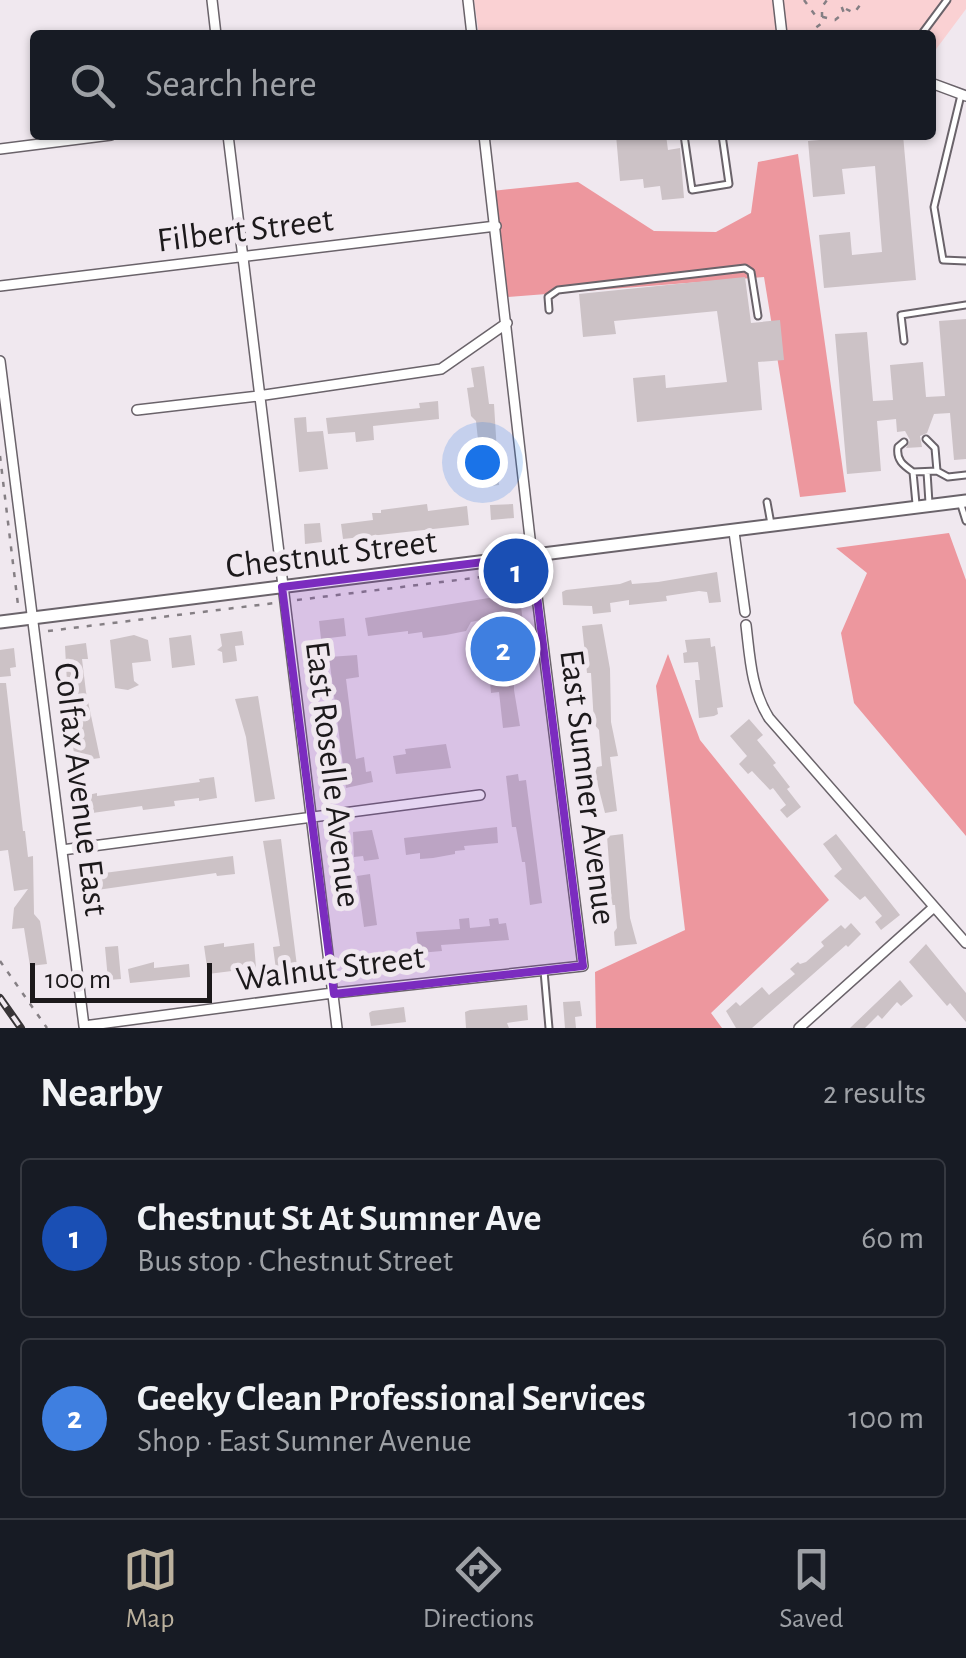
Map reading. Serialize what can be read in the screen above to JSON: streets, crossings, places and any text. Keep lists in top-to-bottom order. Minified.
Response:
{"streets":{"street":["Filbert Street","Chestnut Street","East Roselle Avenue","East Sumner Avenue","Colfax Avenue East","Walnut Street"]},"crossings":[["Filbert Street","East Roselle Avenue"],["Filbert Street","East Sumner Avenue"],["Chestnut Street","East Roselle Avenue"],["Chestnut Street","East Sumner Avenue"],["Chestnut Street","Colfax Avenue East"],["East Roselle Avenue","Walnut Street"],["East Sumner Avenue","Walnut Street"],["Colfax Avenue East","Walnut Street"]],"scale_bar":"100 m","page":{"search":"Search here","pins":["1","2"],"scale":"100 m","heading":["Nearby","2 results"],"list":[{"mark":"1","name":"Chestnut St At Sumner Ave","note":"Bus stop · Chestnut Street","value":"60 m"},{"mark":"2","name":"Geeky Clean Professional Services","note":"Shop · East Sumner Avenue","value":"100 m"}],"nav":["Map","Directions","Saved"]}}
